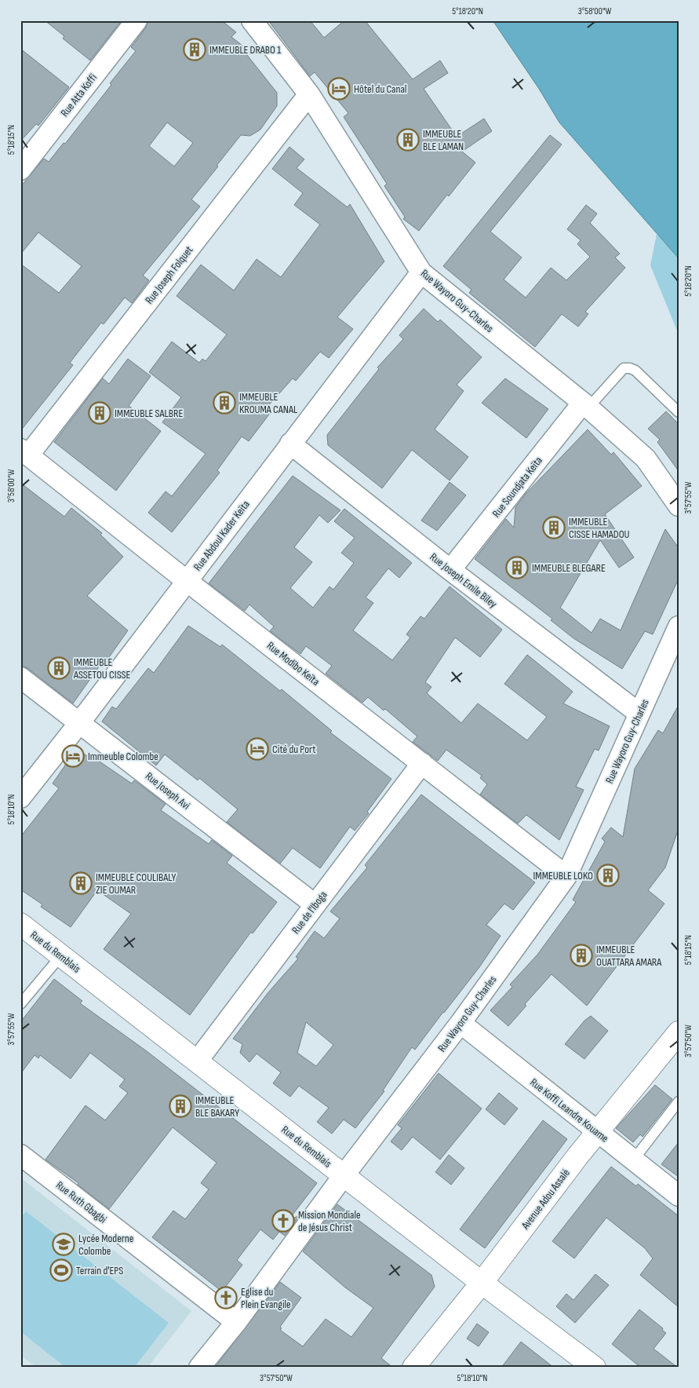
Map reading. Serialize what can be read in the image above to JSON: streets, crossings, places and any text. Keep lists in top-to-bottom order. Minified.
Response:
{"streets":{"street":["Rue Atta Koffi","Rue Joseph Folquet","Rue Wayoro Guy-Charles","Rue Soundjata Keïta","Rue Abdoul Kader Keïta","Rue Joseph Emile Biley","Rue Modibo Keïta","Rue Joseph Avi","Rue de l'Iboga","Rue du Remblais","Rue Koffi Leandre Kouame","Avenue Adou Assalé","Rue Ruth Gbagbi"]},"crossings":[["Rue Joseph Folquet","Rue Wayoro Guy-Charles"],["Rue Joseph Folquet","Rue Modibo Keïta"],["Rue Wayoro Guy-Charles","Rue Soundjata Keïta"],["Rue Wayoro Guy-Charles","Rue Abdoul Kader Keïta"],["Rue Wayoro Guy-Charles","Rue Joseph Emile Biley"],["Rue Wayoro Guy-Charles","Rue Modibo Keïta"],["Rue Wayoro Guy-Charles","Rue du Remblais"],["Rue Wayoro Guy-Charles","Rue Koffi Leandre Kouame"],["Rue Wayoro Guy-Charles","Rue Ruth Gbagbi"],["Rue Soundjata Keïta","Rue Joseph Emile Biley"],["Rue Abdoul Kader Keïta","Rue Joseph Emile Biley"],["Rue Abdoul Kader Keïta","Rue Modibo Keïta"],["Rue Abdoul Kader Keïta","Rue Joseph Avi"],["Rue Modibo Keïta","Rue de l'Iboga"],["Rue Joseph Avi","Rue de l'Iboga"],["Rue de l'Iboga","Rue du Remblais"],["Rue du Remblais","Avenue Adou Assalé"],["Rue Koffi Leandre Kouame","Avenue Adou Assalé"]],"places":{"building":["IMMEUBLE DRABO 1","IMMEUBLE BLE LAMAN","IMMEUBLE KROUMA CANAL","IMMEUBLE SALBRE","IMMEUBLE CISSE HAMADOU","IMMEUBLE BLEGARE","IMMEUBLE ASSETOU CISSE","IMMEUBLE LOKO","IMMEUBLE COULIBALY ZIE OUMAR","IMMEUBLE OUATTARA AMARA","IMMEUBLE BLE BAKARY"],"hotel":["Hôtel du Canal","Cité du Port","Immeuble Colombe"],"church":["Mission Mondiale de Jésus Christ","Eglise du Plein Evangile"],"school or university":["Lycée Moderne Colombe"],"sports":["Terrain d'EPS"]},"coordinates":["5°18'20\"N","3°58'00\"W","5°18'15\"N","3°57'55\"W","5°18'10\"N","3°57'50\"W"]}
